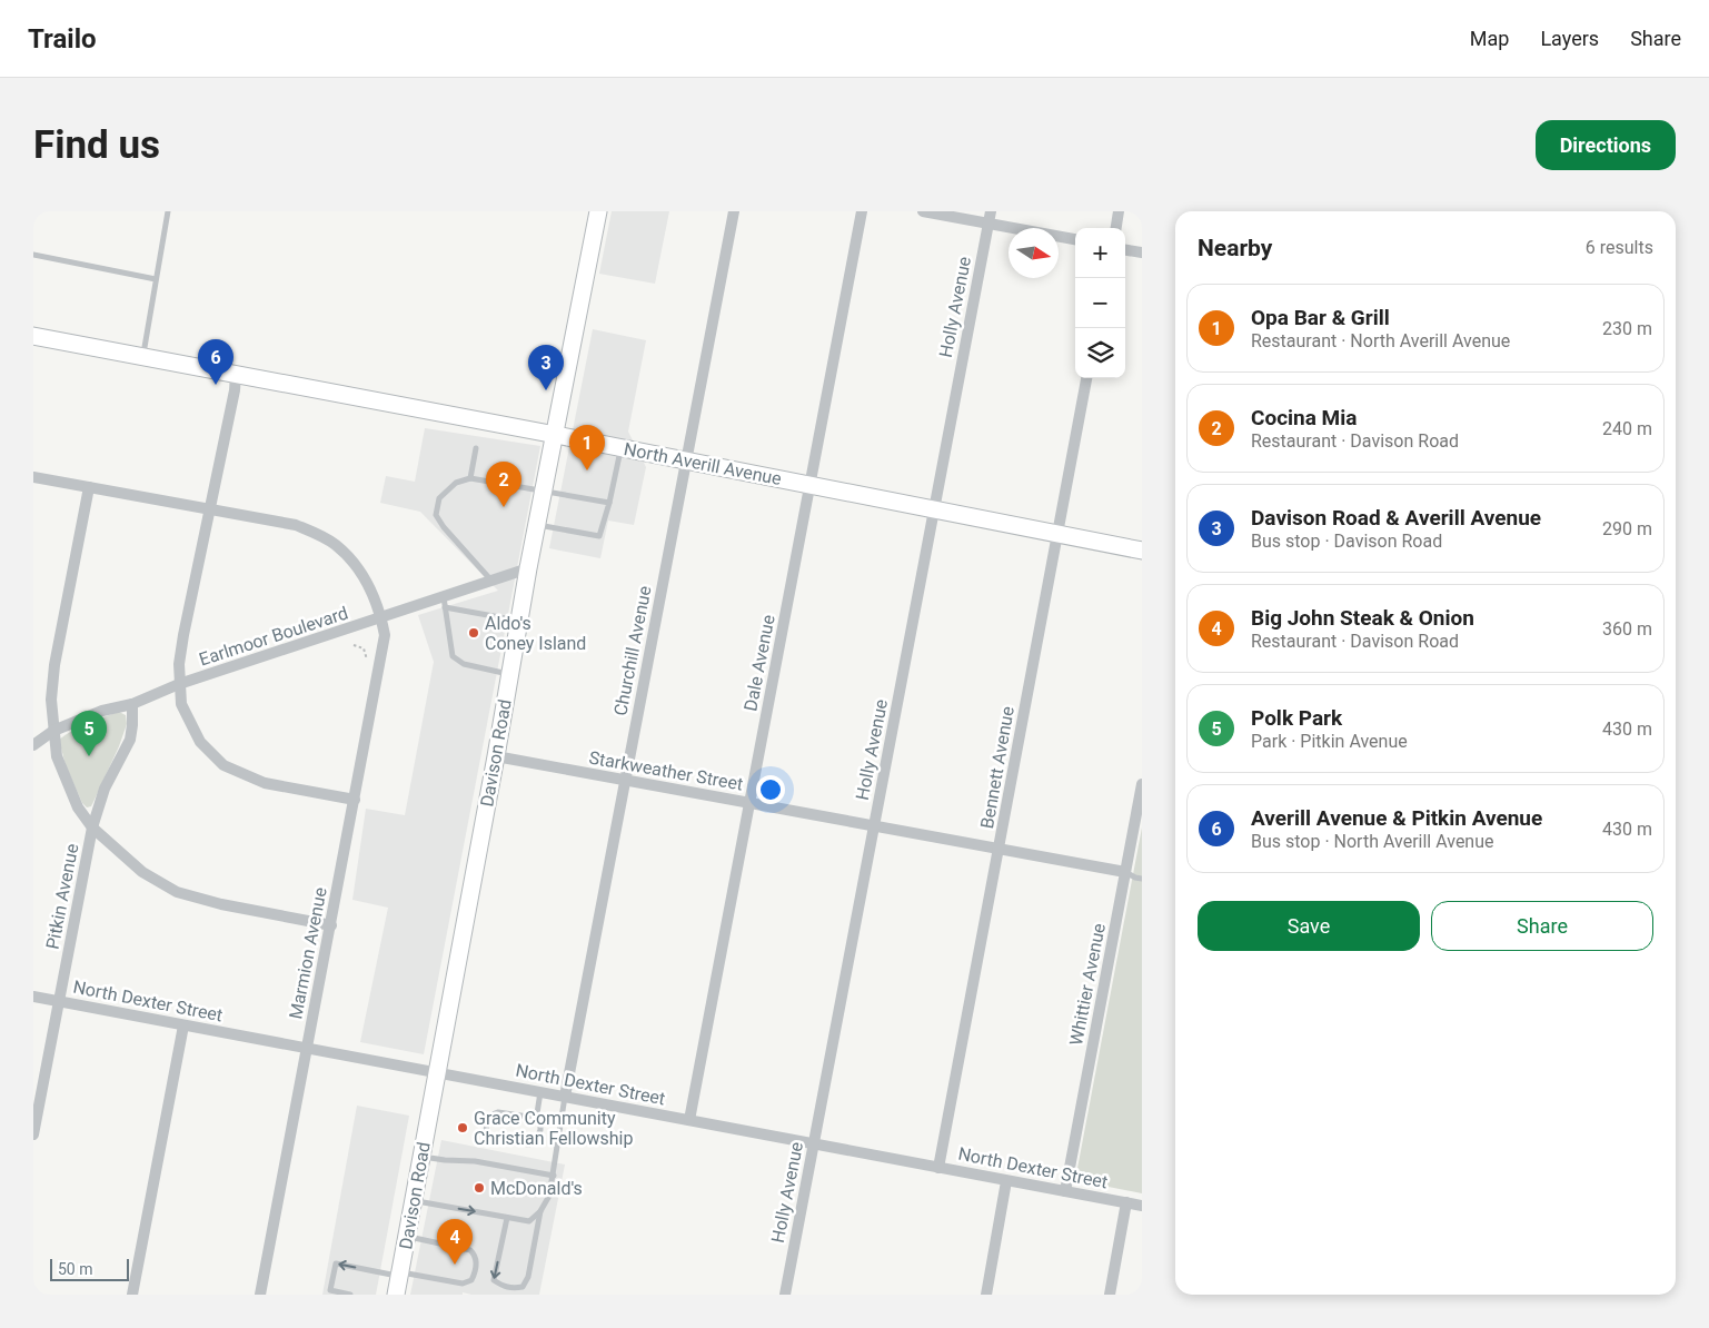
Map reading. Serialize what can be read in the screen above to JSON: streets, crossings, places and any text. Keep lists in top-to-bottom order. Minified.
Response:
{"streets":{"street":["Holly Avenue","North Averill Avenue","Earlmoor Boulevard","Churchill Avenue","Dale Avenue","Davison Road","Bennett Avenue","Starkweather Street","Pitkin Avenue","Marmion Avenue","Whittier Avenue","North Dexter Street"]},"crossings":[["Holly Avenue","North Averill Avenue"],["Holly Avenue","Starkweather Street"],["Holly Avenue","North Dexter Street"],["North Averill Avenue","Churchill Avenue"],["North Averill Avenue","Dale Avenue"],["North Averill Avenue","Davison Road"],["North Averill Avenue","Bennett Avenue"],["Earlmoor Boulevard","Davison Road"],["Earlmoor Boulevard","Pitkin Avenue"],["Earlmoor Boulevard","Marmion Avenue"],["Churchill Avenue","Starkweather Street"],["Churchill Avenue","North Dexter Street"],["Dale Avenue","Starkweather Street"],["Dale Avenue","North Dexter Street"],["Davison Road","Starkweather Street"],["Davison Road","North Dexter Street"],["Bennett Avenue","Starkweather Street"],["Bennett Avenue","North Dexter Street"],["Starkweather Street","Whittier Avenue"],["Pitkin Avenue","North Dexter Street"],["Marmion Avenue","North Dexter Street"],["Whittier Avenue","North Dexter Street"]],"places":["Aldo's Coney Island","Grace Community Christian Fellowship","McDonald's"],"scale_bar":"50 m","north":"right","page":{"header":"Trailo","nav":["Map","Layers","Share"],"buttons":["Directions",["Save","Share"]],"title":"Find us","heading":["Nearby","6 results"],"map_buttons":["+","−"],"list":[{"mark":"1","name":"Opa Bar & Grill","note":"Restaurant · North Averill Avenue","value":"230 m"},{"mark":"2","name":"Cocina Mia","note":"Restaurant · Davison Road","value":"240 m"},{"mark":"3","name":"Davison Road & Averill Avenue","note":"Bus stop · Davison Road","value":"290 m"},{"mark":"4","name":"Big John Steak & Onion","note":"Restaurant · Davison Road","value":"360 m"},{"mark":"5","name":"Polk Park","note":"Park · Pitkin Avenue","value":"430 m"},{"mark":"6","name":"Averill Avenue & Pitkin Avenue","note":"Bus stop · North Averill Avenue","value":"430 m"}],"pins":["6","3","1","2","5","4"],"scale":"50 m"}}
